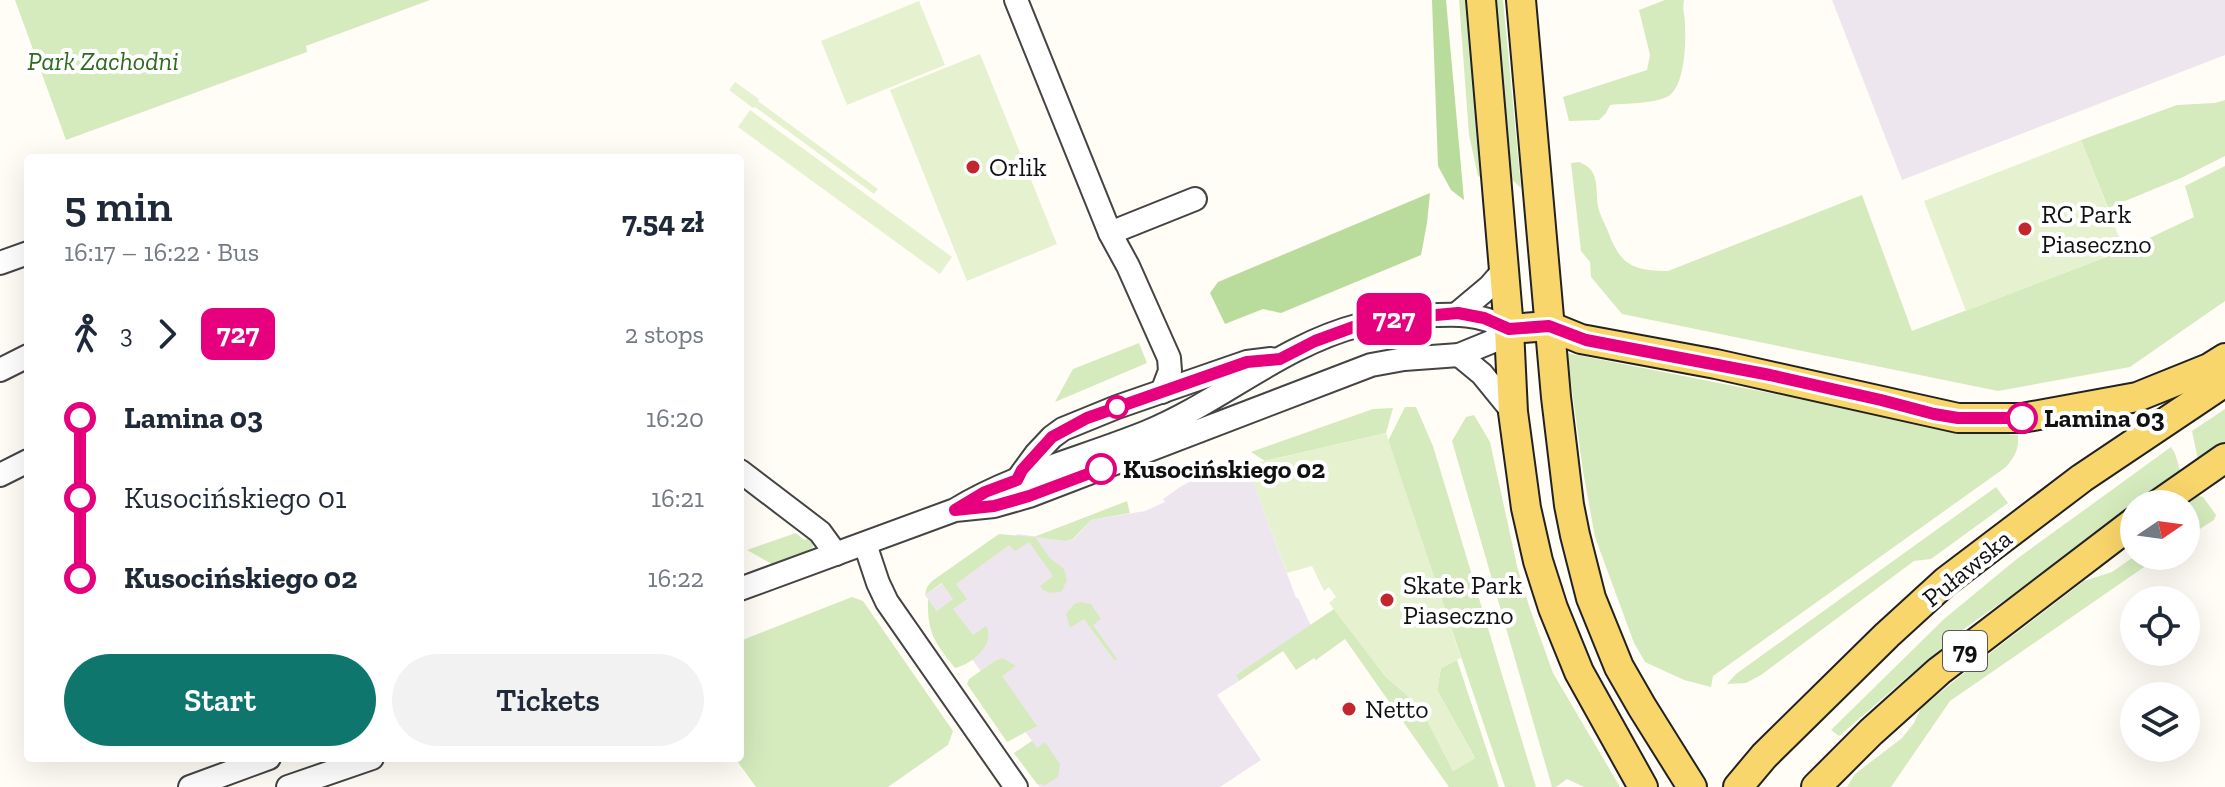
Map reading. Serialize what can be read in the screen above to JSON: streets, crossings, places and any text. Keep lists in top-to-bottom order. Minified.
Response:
{"streets":{"main road":["Puławska","79"]},"parks":["Park Zachodni"],"places":["Orlik","RC Park Piaseczno","Lamina 03","Kusocińskiego 02","Skate Park Piaseczno","Netto"],"lines":["bus line 727"],"north":"right","page":{"on_map":"727","heading":["5 min","16:17 – 16:22 · Bus","7.54 zł"],"legs":["3","727","2 stops"],"list":[{"name":"Lamina 03","value":"16:20"},{"name":"Kusocińskiego 01","value":"16:21"},{"name":"Kusocińskiego 02","value":"16:22"}],"buttons":["Start","Tickets"]}}
